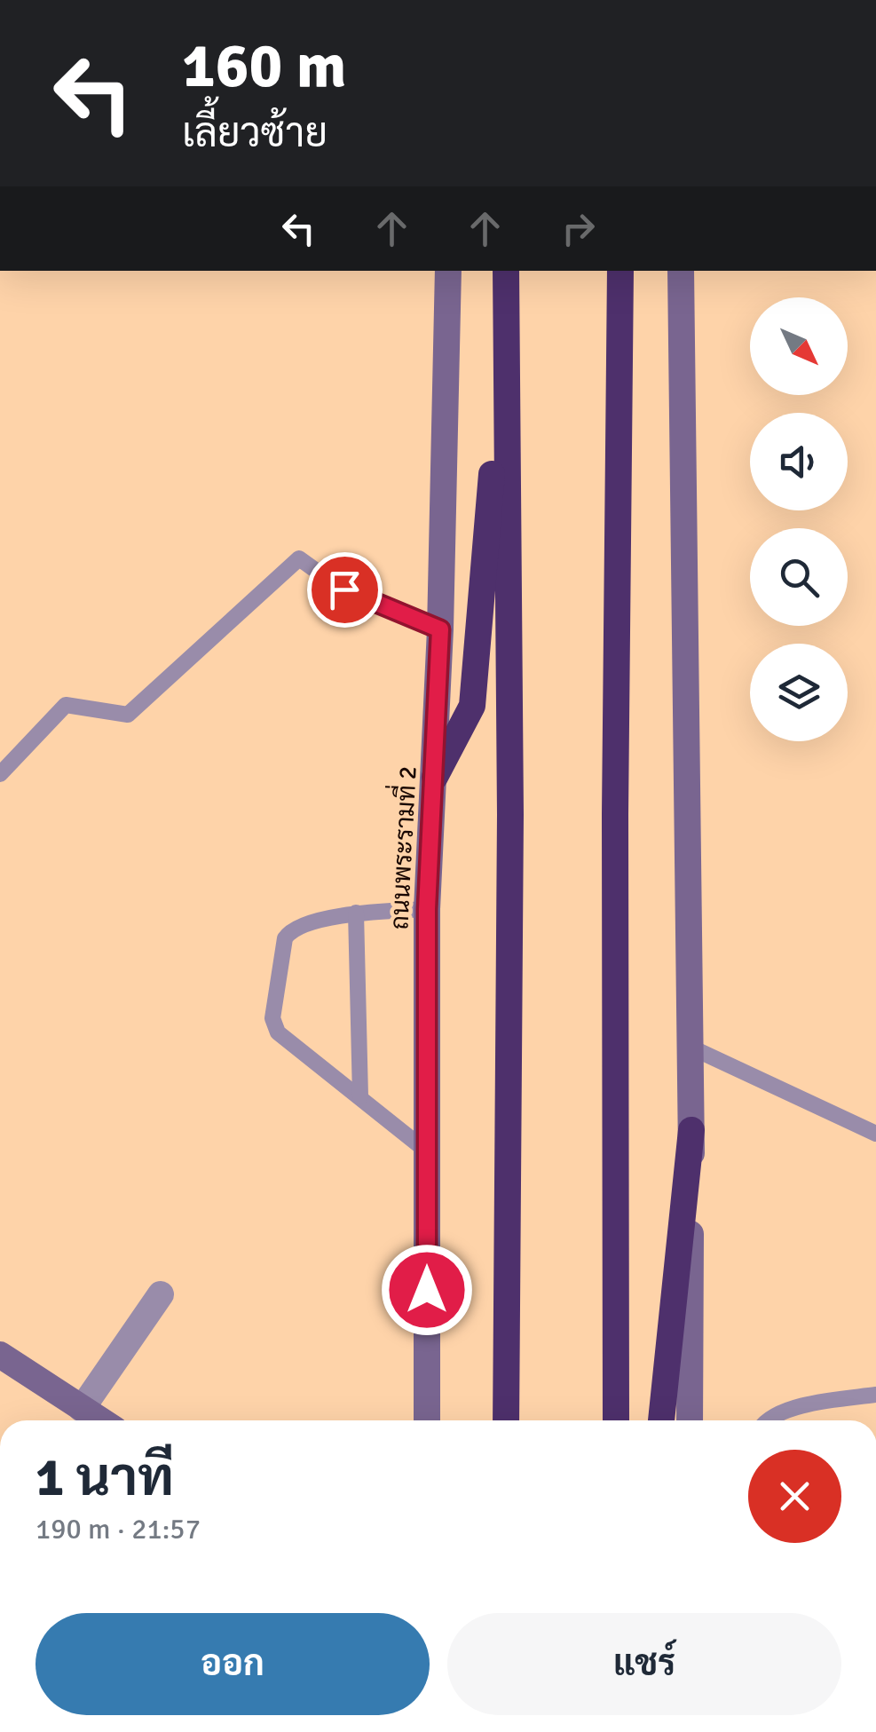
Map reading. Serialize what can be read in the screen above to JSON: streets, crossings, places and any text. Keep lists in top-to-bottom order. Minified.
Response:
{"streets":{"main road":["ถนนพระรามที่ 2"]},"north":"bottom right","page":{"turn":["160 m","เลี้ยวซ้าย"],"heading":["1 นาที","190 m · 21:57"],"buttons":["ออก","แชร์"]}}
